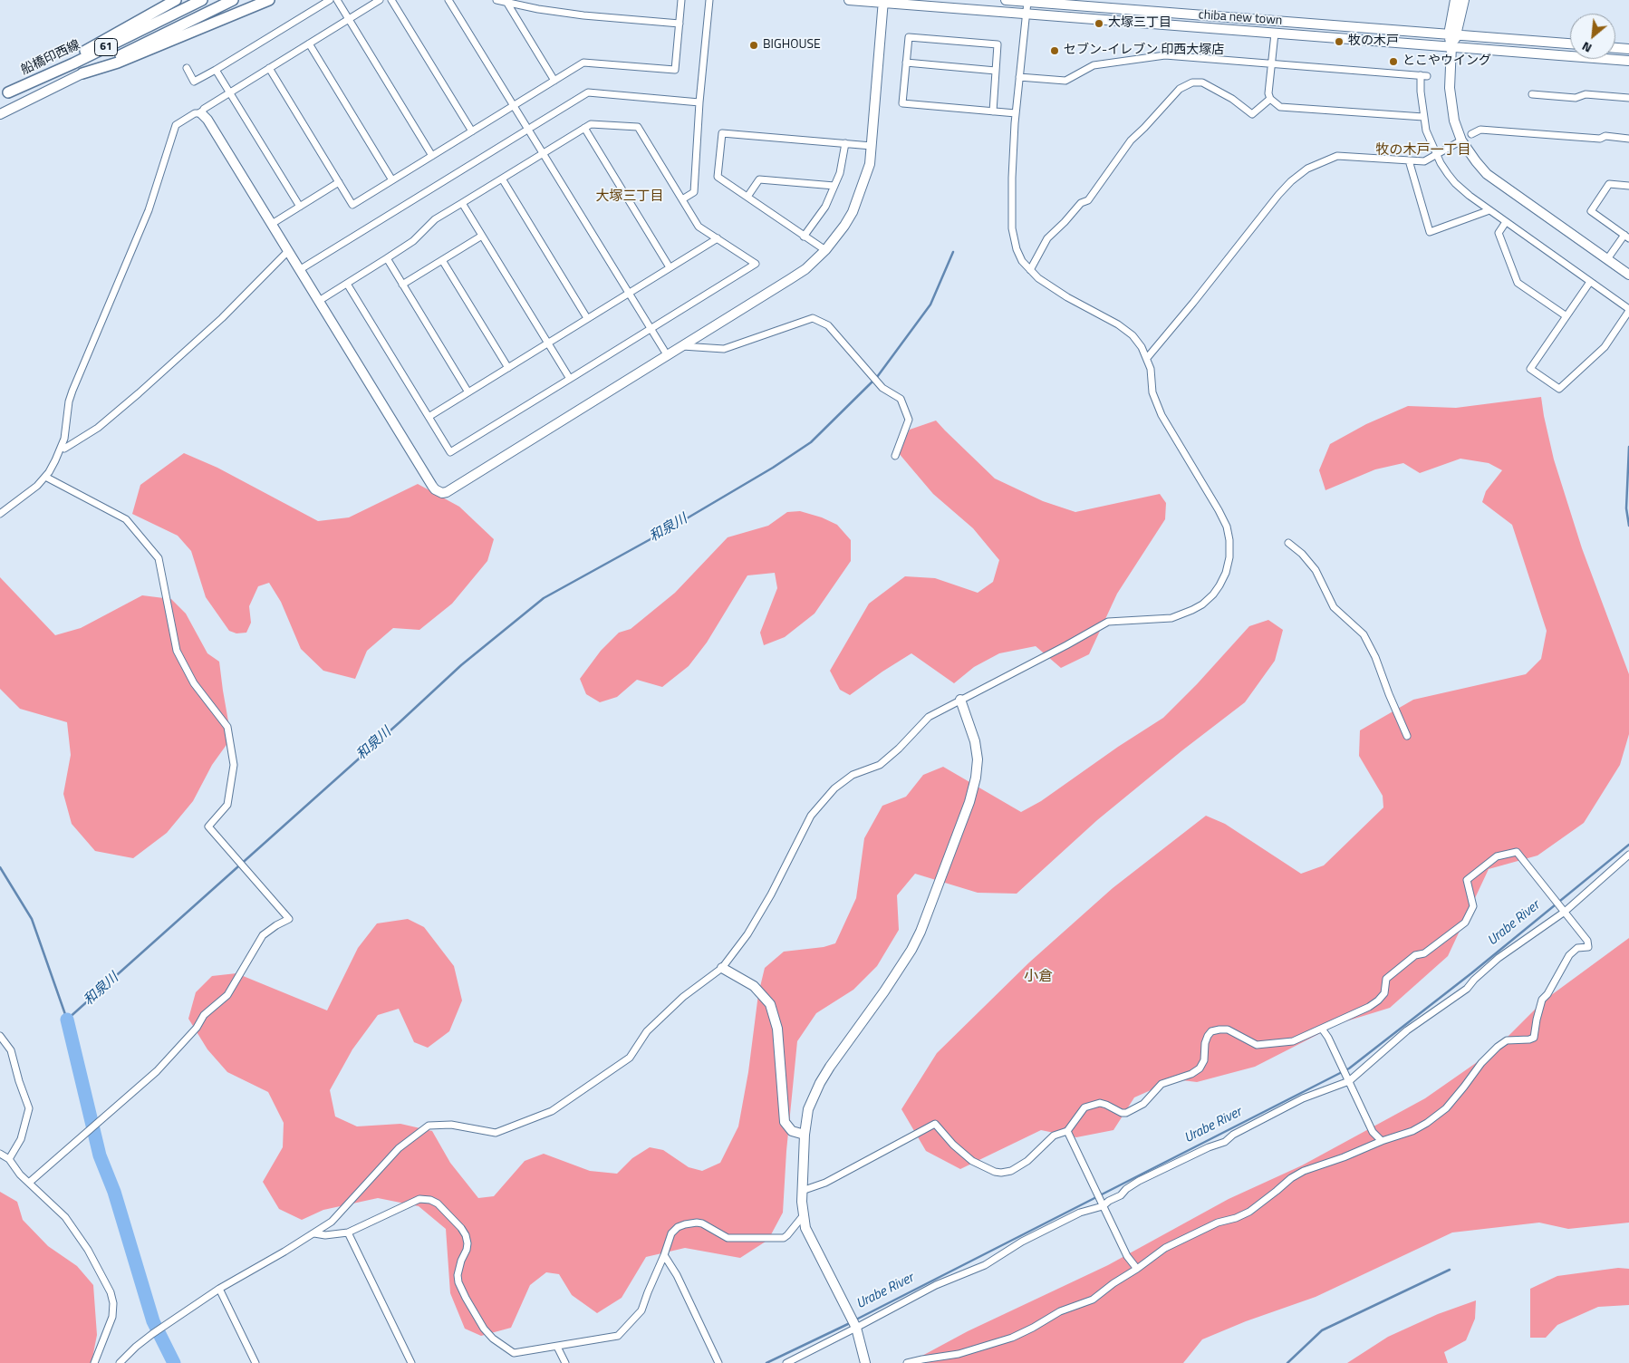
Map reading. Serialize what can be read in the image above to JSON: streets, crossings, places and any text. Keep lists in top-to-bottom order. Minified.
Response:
{"streets":{"main road":["61","船橋印西線"],"street":["chiba new town"]},"districts":["牧の木戸一丁目","大塚三丁目","小倉"],"water":["和泉川","Urabe River"],"places":["大塚三丁目","牧の木戸","BIGHOUSE","セブン-イレブン 印西大塚店","とこやウイング"],"north":"bottom left"}
